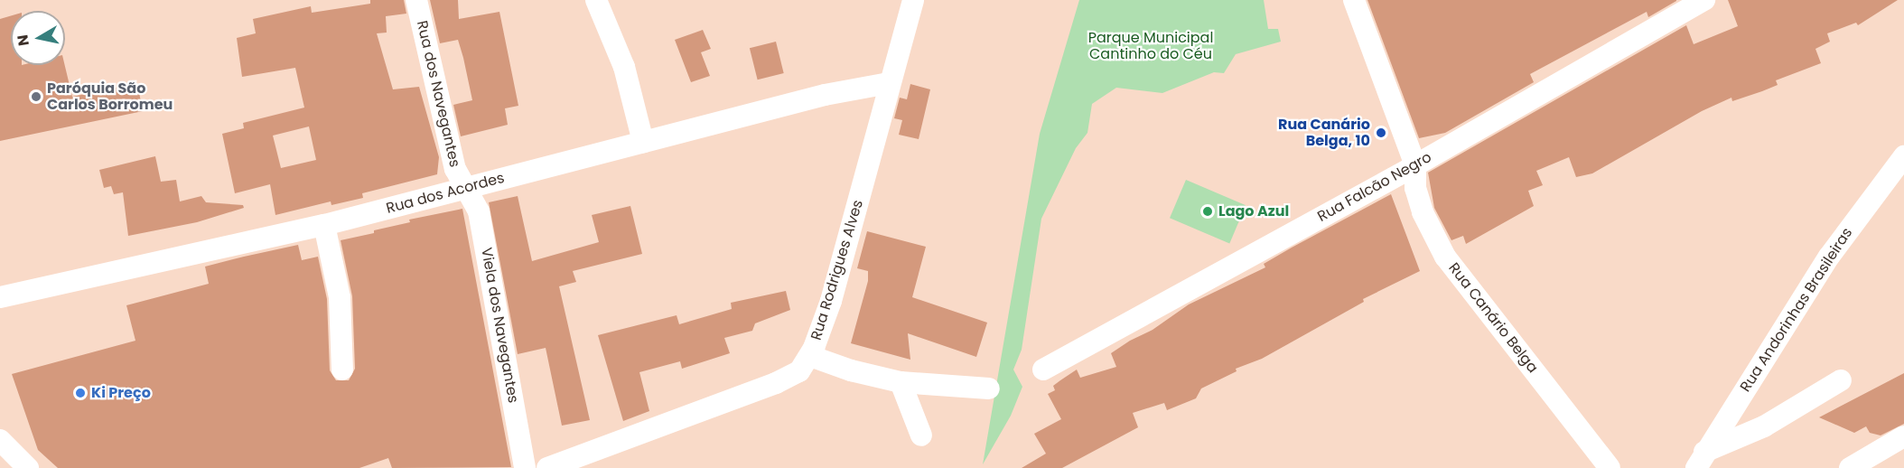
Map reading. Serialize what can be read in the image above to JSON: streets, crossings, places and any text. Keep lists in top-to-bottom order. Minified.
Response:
{"streets":{"street":["Rua dos Navegantes","Rua Falcão Negro","Rua dos Acordes","Rua Rodrigues Alves","Rua Andorinhas Brasileiras","Rua Canário Belga","Viela dos Navegantes"]},"crossings":[["Rua dos Navegantes","Rua dos Acordes"],["Rua dos Navegantes","Viela dos Navegantes"],["Rua Falcão Negro","Rua Canário Belga"],["Rua dos Acordes","Rua Rodrigues Alves"],["Rua dos Acordes","Viela dos Navegantes"]],"parks":["Parque Municipal Cantinho do Céu"],"places":["Paróquia São Carlos Borromeu","Rua Canário Belga, 10","Lago Azul","Ki Preço"],"north":"left"}
